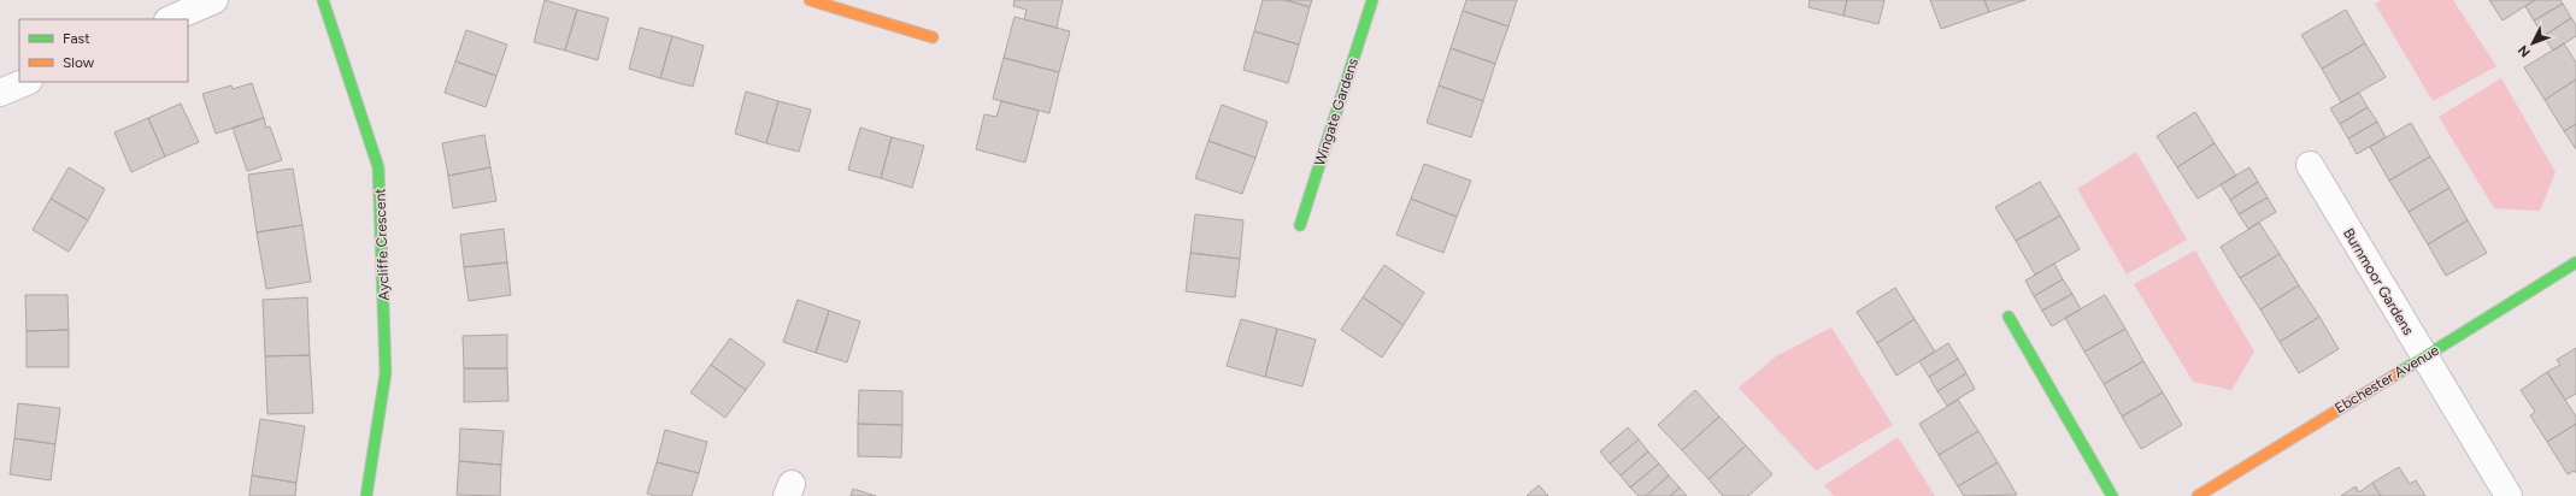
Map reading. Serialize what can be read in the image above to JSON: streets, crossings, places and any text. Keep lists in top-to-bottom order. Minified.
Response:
{"streets":{"street":["Wingate Gardens","Aycliffe Crescent","Burnmoor Gardens","Ebchester Avenue"]},"crossings":[["Burnmoor Gardens","Ebchester Avenue"]],"legend":["Fast","Slow"],"north":"bottom left"}
